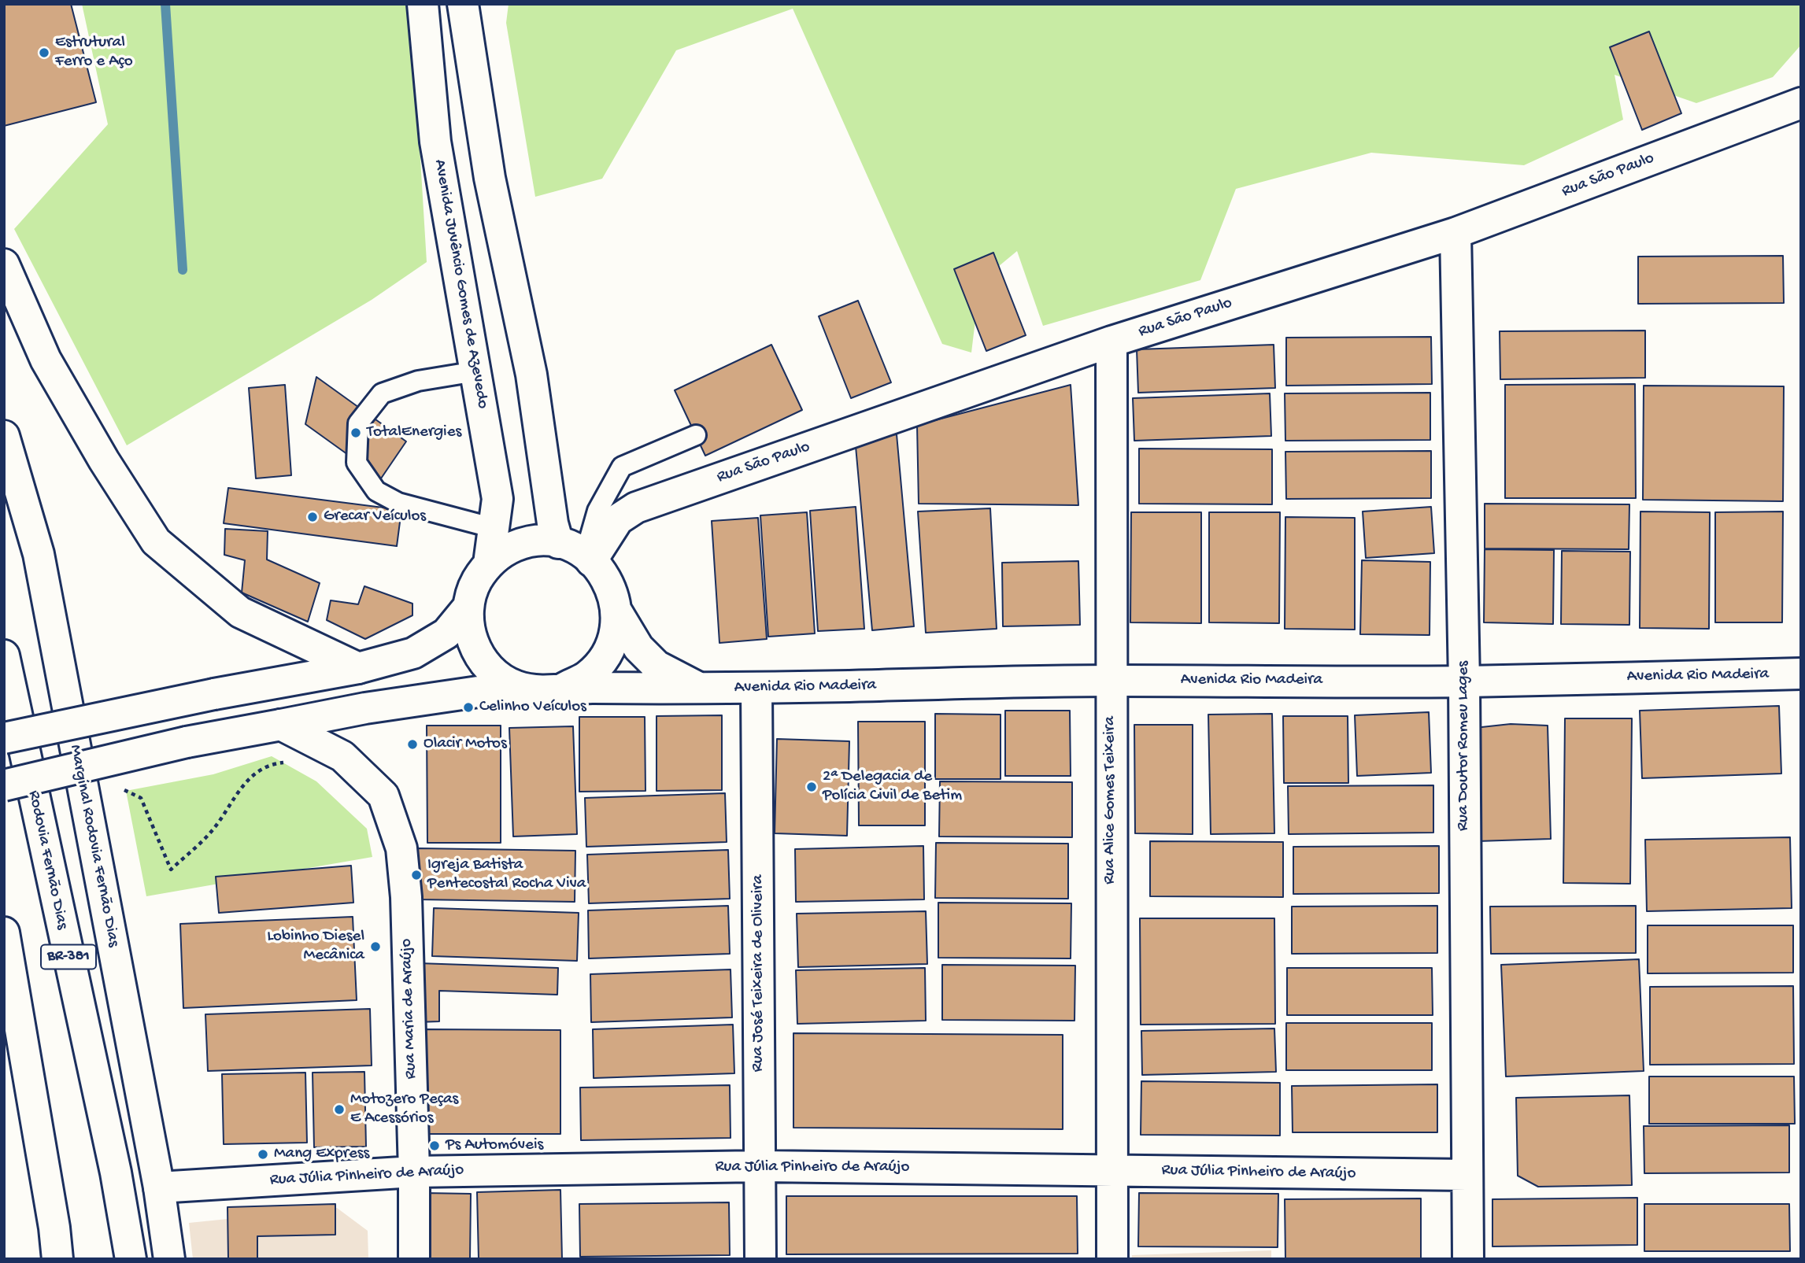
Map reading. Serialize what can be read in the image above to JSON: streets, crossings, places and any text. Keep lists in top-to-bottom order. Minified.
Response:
{"streets":{"main road":["Rua São Paulo","Avenida Juvêncio Gomes de Azevedo","Avenida Rio Madeira","Rua Doutor Romeu Lages","Rua Alice Gomes Teixeira","Marginal Rodovia Fernão Dias","Rodovia Fernão Dias","BR-381","Rua José Teixeira de Oliveira","Rua Maria de Araújo","Rua Júlia Pinheiro de Araújo"]},"crossings":[["Rua São Paulo","Avenida Juvêncio Gomes de Azevedo"],["Rua São Paulo","Avenida Rio Madeira"],["Rua São Paulo","Rua Doutor Romeu Lages"],["Rua São Paulo","Rua Alice Gomes Teixeira"],["Avenida Juvêncio Gomes de Azevedo","Avenida Rio Madeira"],["Avenida Rio Madeira","Rua Doutor Romeu Lages"],["Avenida Rio Madeira","Rua Alice Gomes Teixeira"],["Avenida Rio Madeira","Rua José Teixeira de Oliveira"],["Rua Doutor Romeu Lages","Rua Júlia Pinheiro de Araújo"],["Rua Alice Gomes Teixeira","Rua Júlia Pinheiro de Araújo"],["Marginal Rodovia Fernão Dias","Rua Júlia Pinheiro de Araújo"],["Rua José Teixeira de Oliveira","Rua Júlia Pinheiro de Araújo"],["Rua Maria de Araújo","Rua Júlia Pinheiro de Araújo"]],"places":["Estrutural Ferro e Aço","TotalEnergies","Grecar Veículos","Celinho Veículos","Olacir Motos","2ª Delegacia de Polícia Civil de Betim","Igreja Batista Pentecostal Rocha Viva","Lobinho Diesel Mecânica","Motozero Peças E Acessórios","Ps Automóveis","Mang Express"]}
